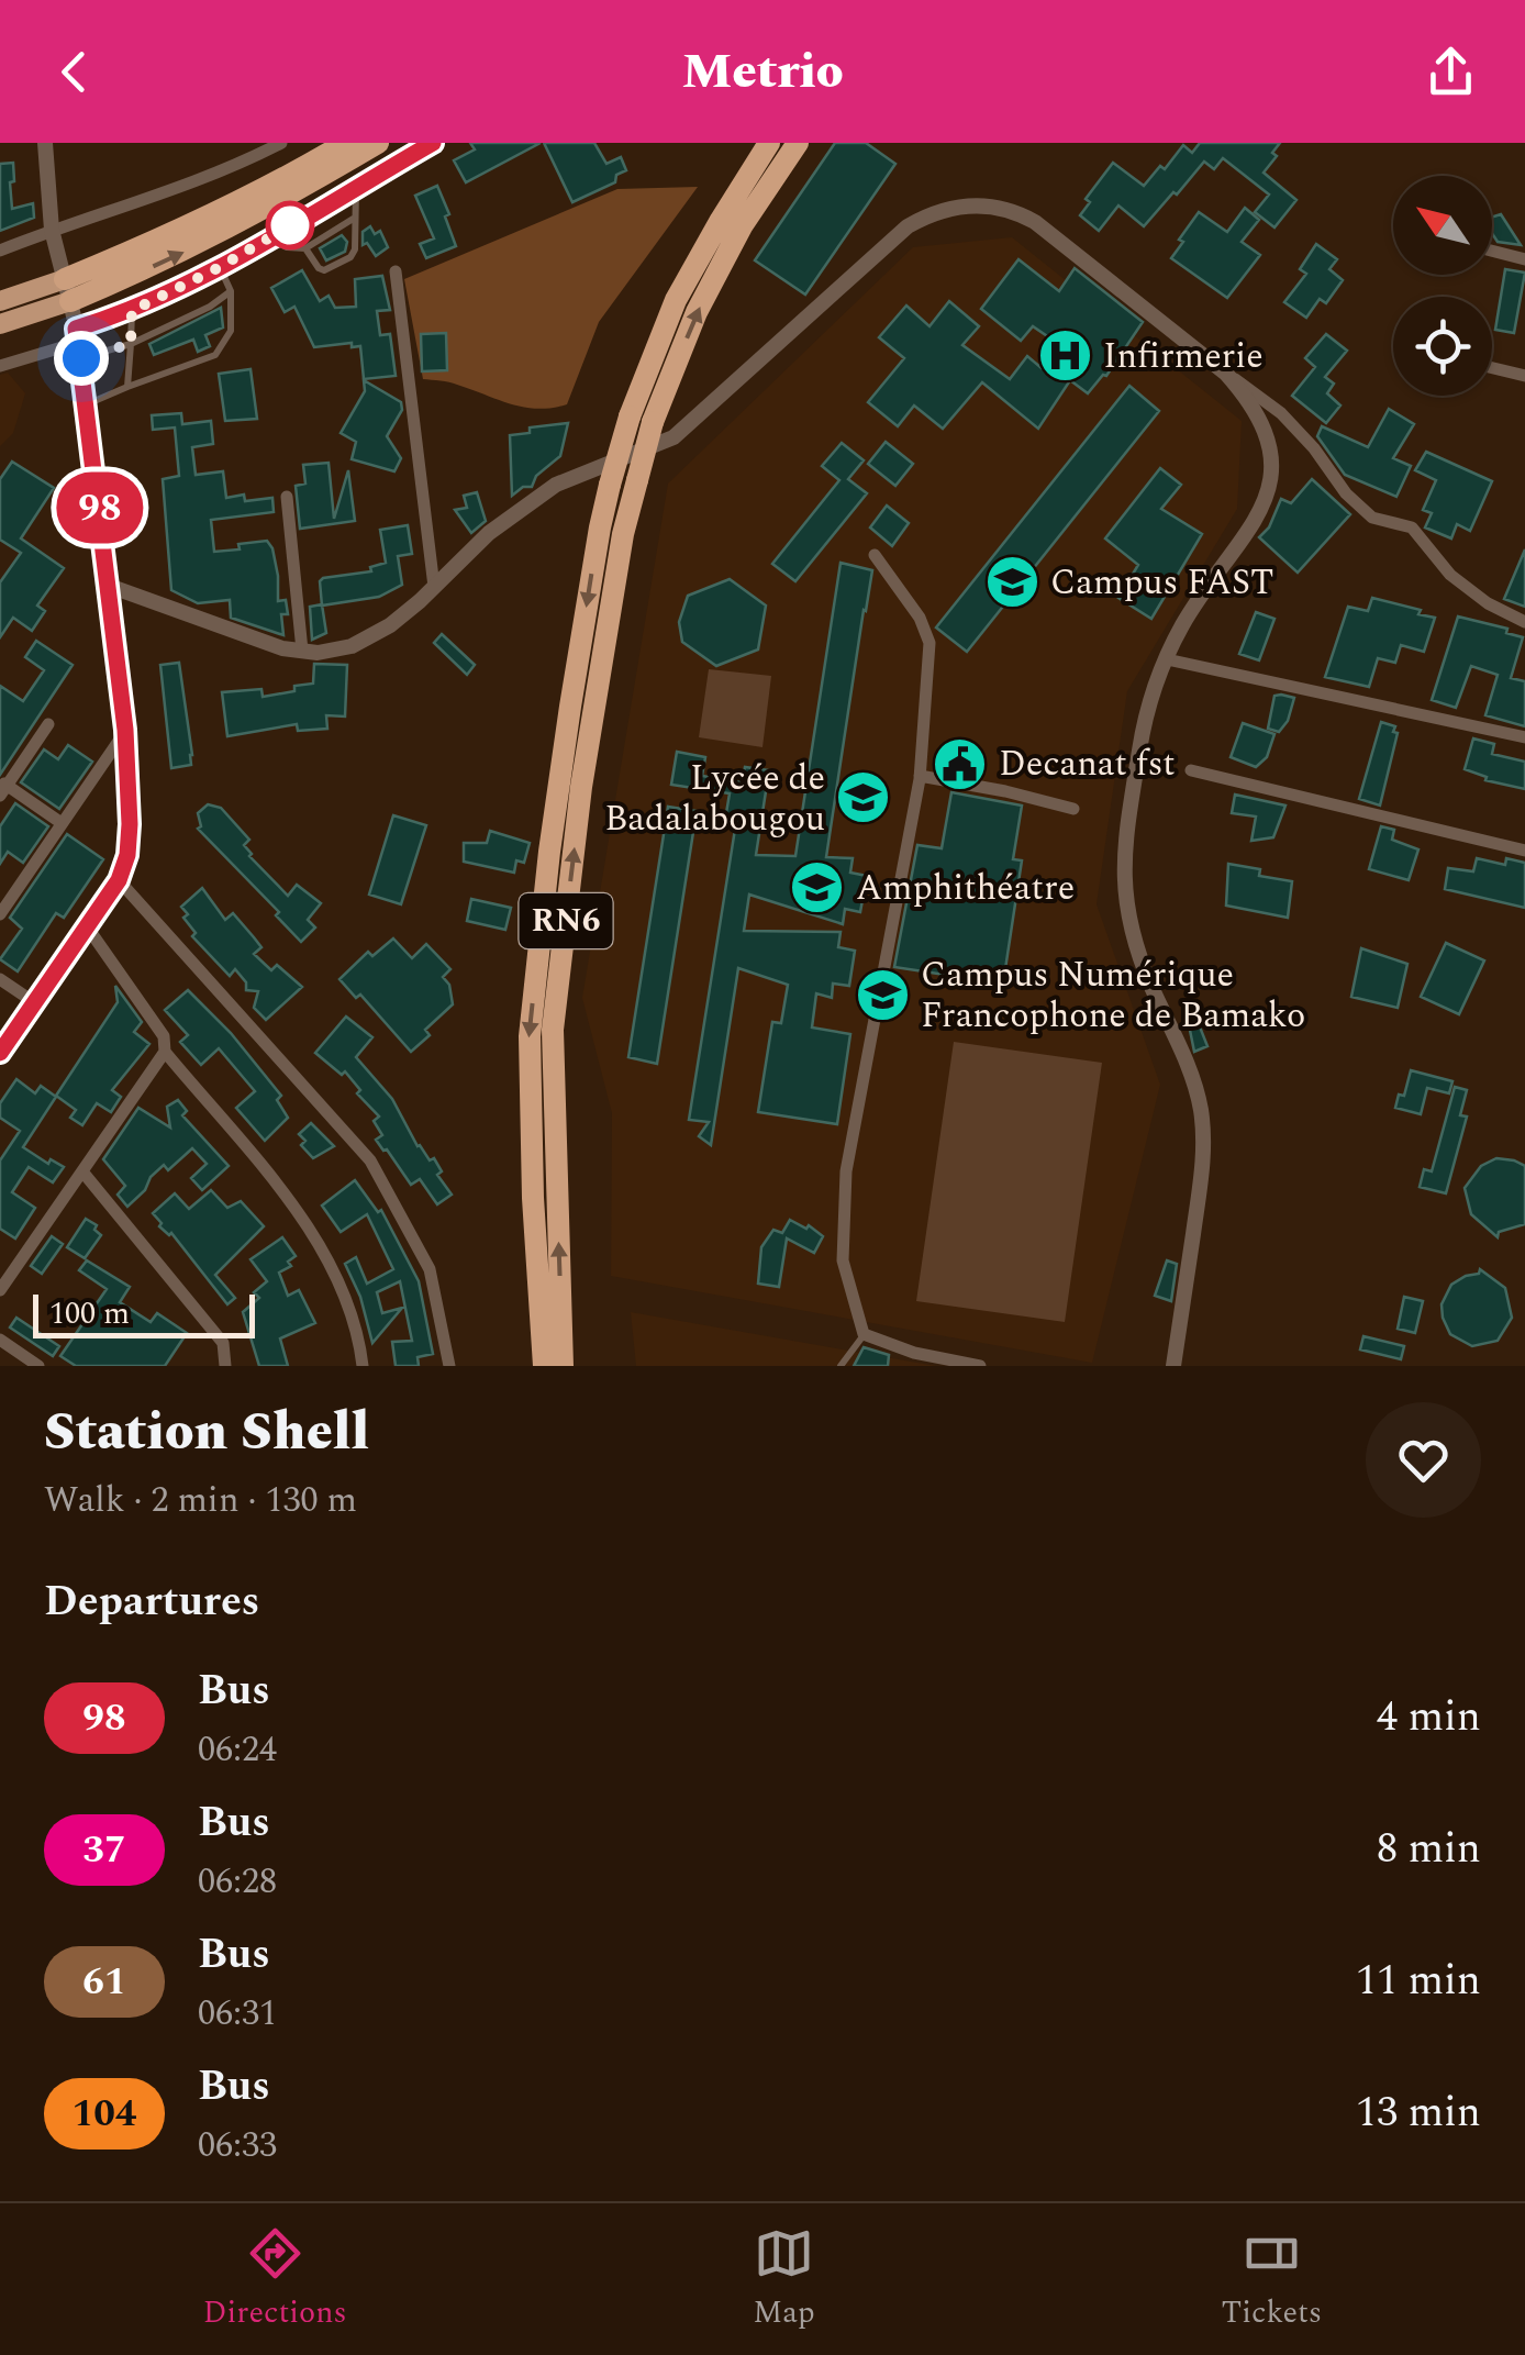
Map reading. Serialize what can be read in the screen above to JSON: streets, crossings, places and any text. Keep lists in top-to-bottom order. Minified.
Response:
{"streets":{"highway":["RN6"]},"places":{"hospital":["Infirmerie"],"school or university":["Campus FAST","Lycée de Badalabougou","Amphithéatre","Campus Numérique Francophone de Bamako"],"public building":["Decanat fst"]},"lines":["bus line 98"],"scale_bar":"100 m","north":"top left","page":{"header":"Metrio","on_map":"98","scale":"100 m","heading":[["Station Shell","Walk · 2 min · 130 m"],"Departures"],"list":[{"mark":"98","name":"Bus","note":"06:24","value":"4 min"},{"mark":"37","name":"Bus","note":"06:28","value":"8 min"},{"mark":"61","name":"Bus","note":"06:31","value":"11 min"},{"mark":"104","name":"Bus","note":"06:33","value":"13 min"}],"tabs":["Directions","Map","Tickets"]}}
